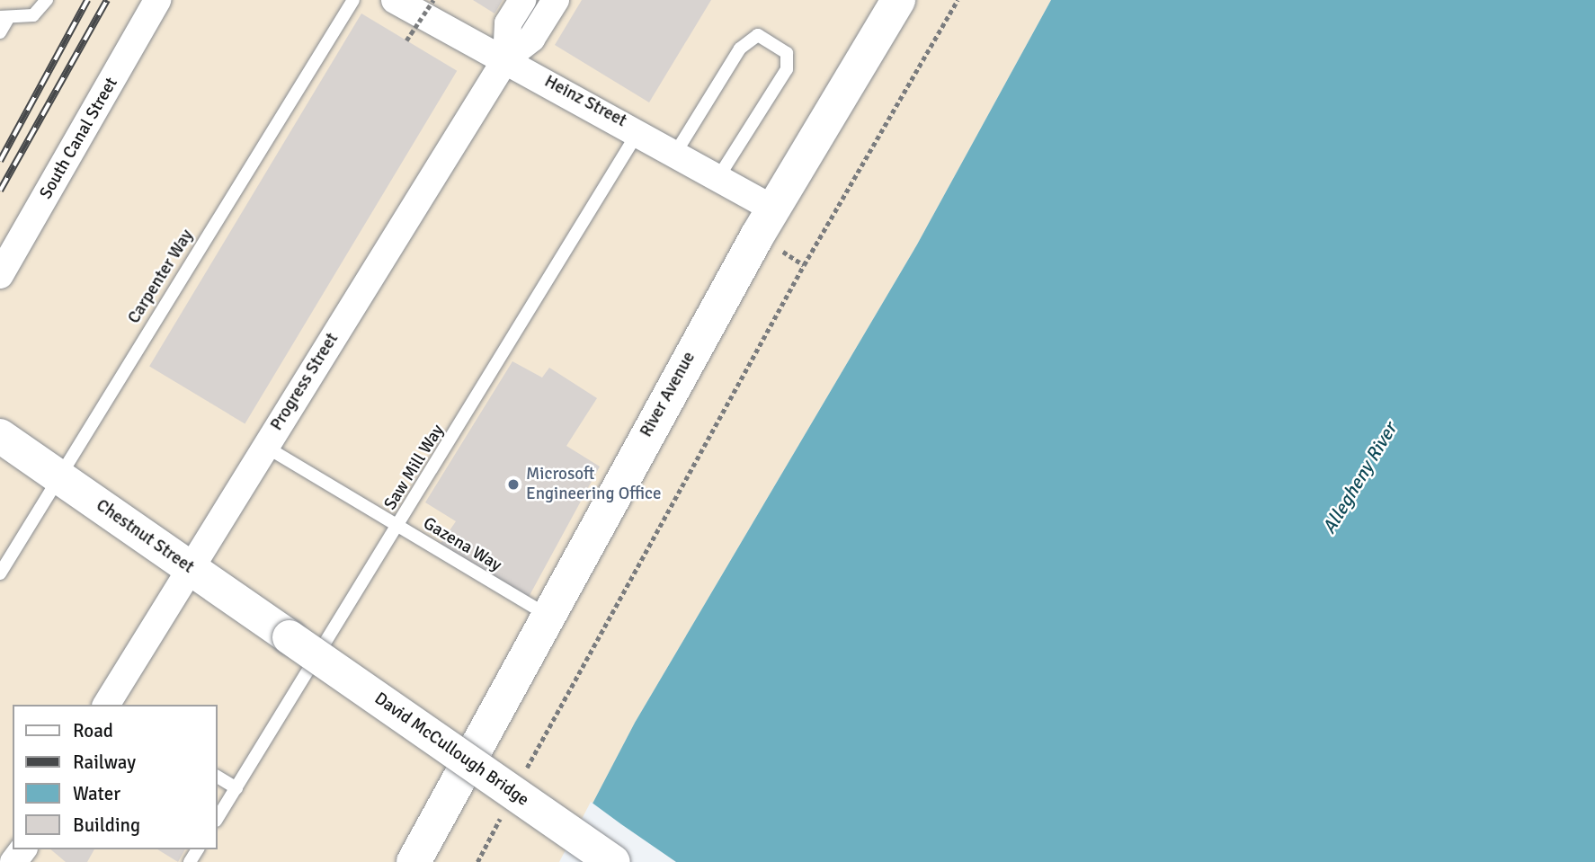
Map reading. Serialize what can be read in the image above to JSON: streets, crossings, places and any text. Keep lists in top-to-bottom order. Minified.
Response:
{"streets":{"street":["Heinz Street","South Canal Street","Progress Street","River Avenue","Chestnut Street","David McCullough Bridge"],"lane":["Carpenter Way","Saw Mill Way","Gazena Way"]},"crossings":[["Heinz Street","Progress Street"],["Heinz Street","River Avenue"],["Heinz Street","Saw Mill Way"],["Carpenter Way","Chestnut Street"],["Progress Street","Chestnut Street"],["Progress Street","Gazena Way"],["River Avenue","Gazena Way"],["Saw Mill Way","Gazena Way"],["Chestnut Street","David McCullough Bridge"]],"water":["Allegheny River"],"places":["Microsoft Engineering Office"],"legend":["Road","Railway","Water","Building"]}
